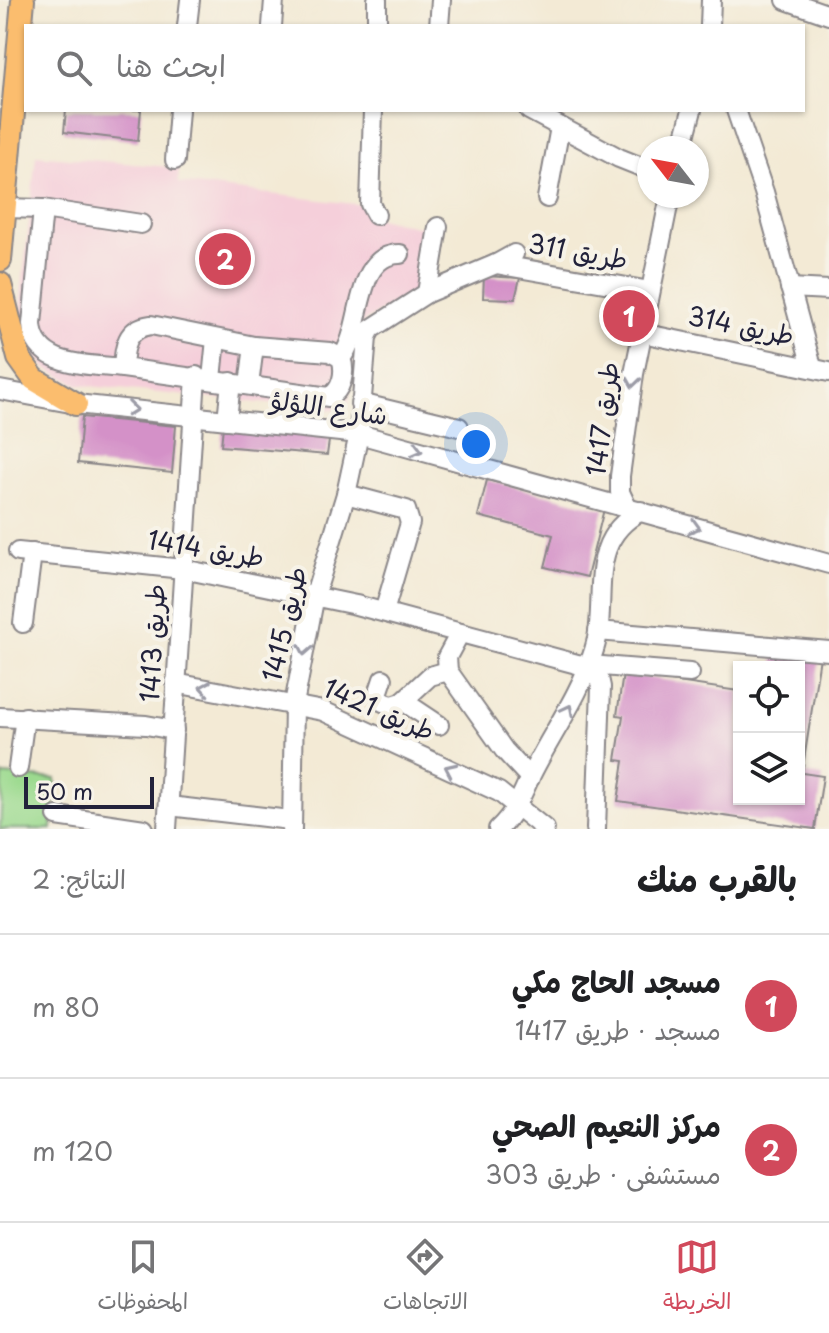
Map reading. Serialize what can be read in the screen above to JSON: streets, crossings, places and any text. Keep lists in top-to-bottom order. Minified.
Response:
{"streets":{"street":["طريق 311","طريق 314","شارع اللؤلؤ","طريق 1417","طريق 1414","طريق 1415","طريق 1413","طريق 1421"]},"crossings":[["طريق 311","شارع اللؤلؤ"],["طريق 311","طريق 1417"],["طريق 311","طريق 1415"],["طريق 314","طريق 1417"],["شارع اللؤلؤ","طريق 1417"],["شارع اللؤلؤ","طريق 1415"],["شارع اللؤلؤ","طريق 1413"],["طريق 1414","طريق 1415"],["طريق 1414","طريق 1413"],["طريق 1415","طريق 1421"],["طريق 1413","طريق 1421"]],"one_way":["طريق 1417"],"scale_bar":"50 m","north":"top left","page":{"search":"ابحث هنا","pins":["2","1"],"scale":"50 m","heading":["بالقرب منك","النتائج: 2"],"list":[{"mark":"1","name":"مسجد الحاج مكي","note":"مسجد · طريق 1417","value":"80 m"},{"mark":"2","name":"مركز النعيم الصحي","note":"مستشفى · طريق 303","value":"120 m"}],"nav":["الخريطة","الاتجاهات","المحفوظات"]}}
